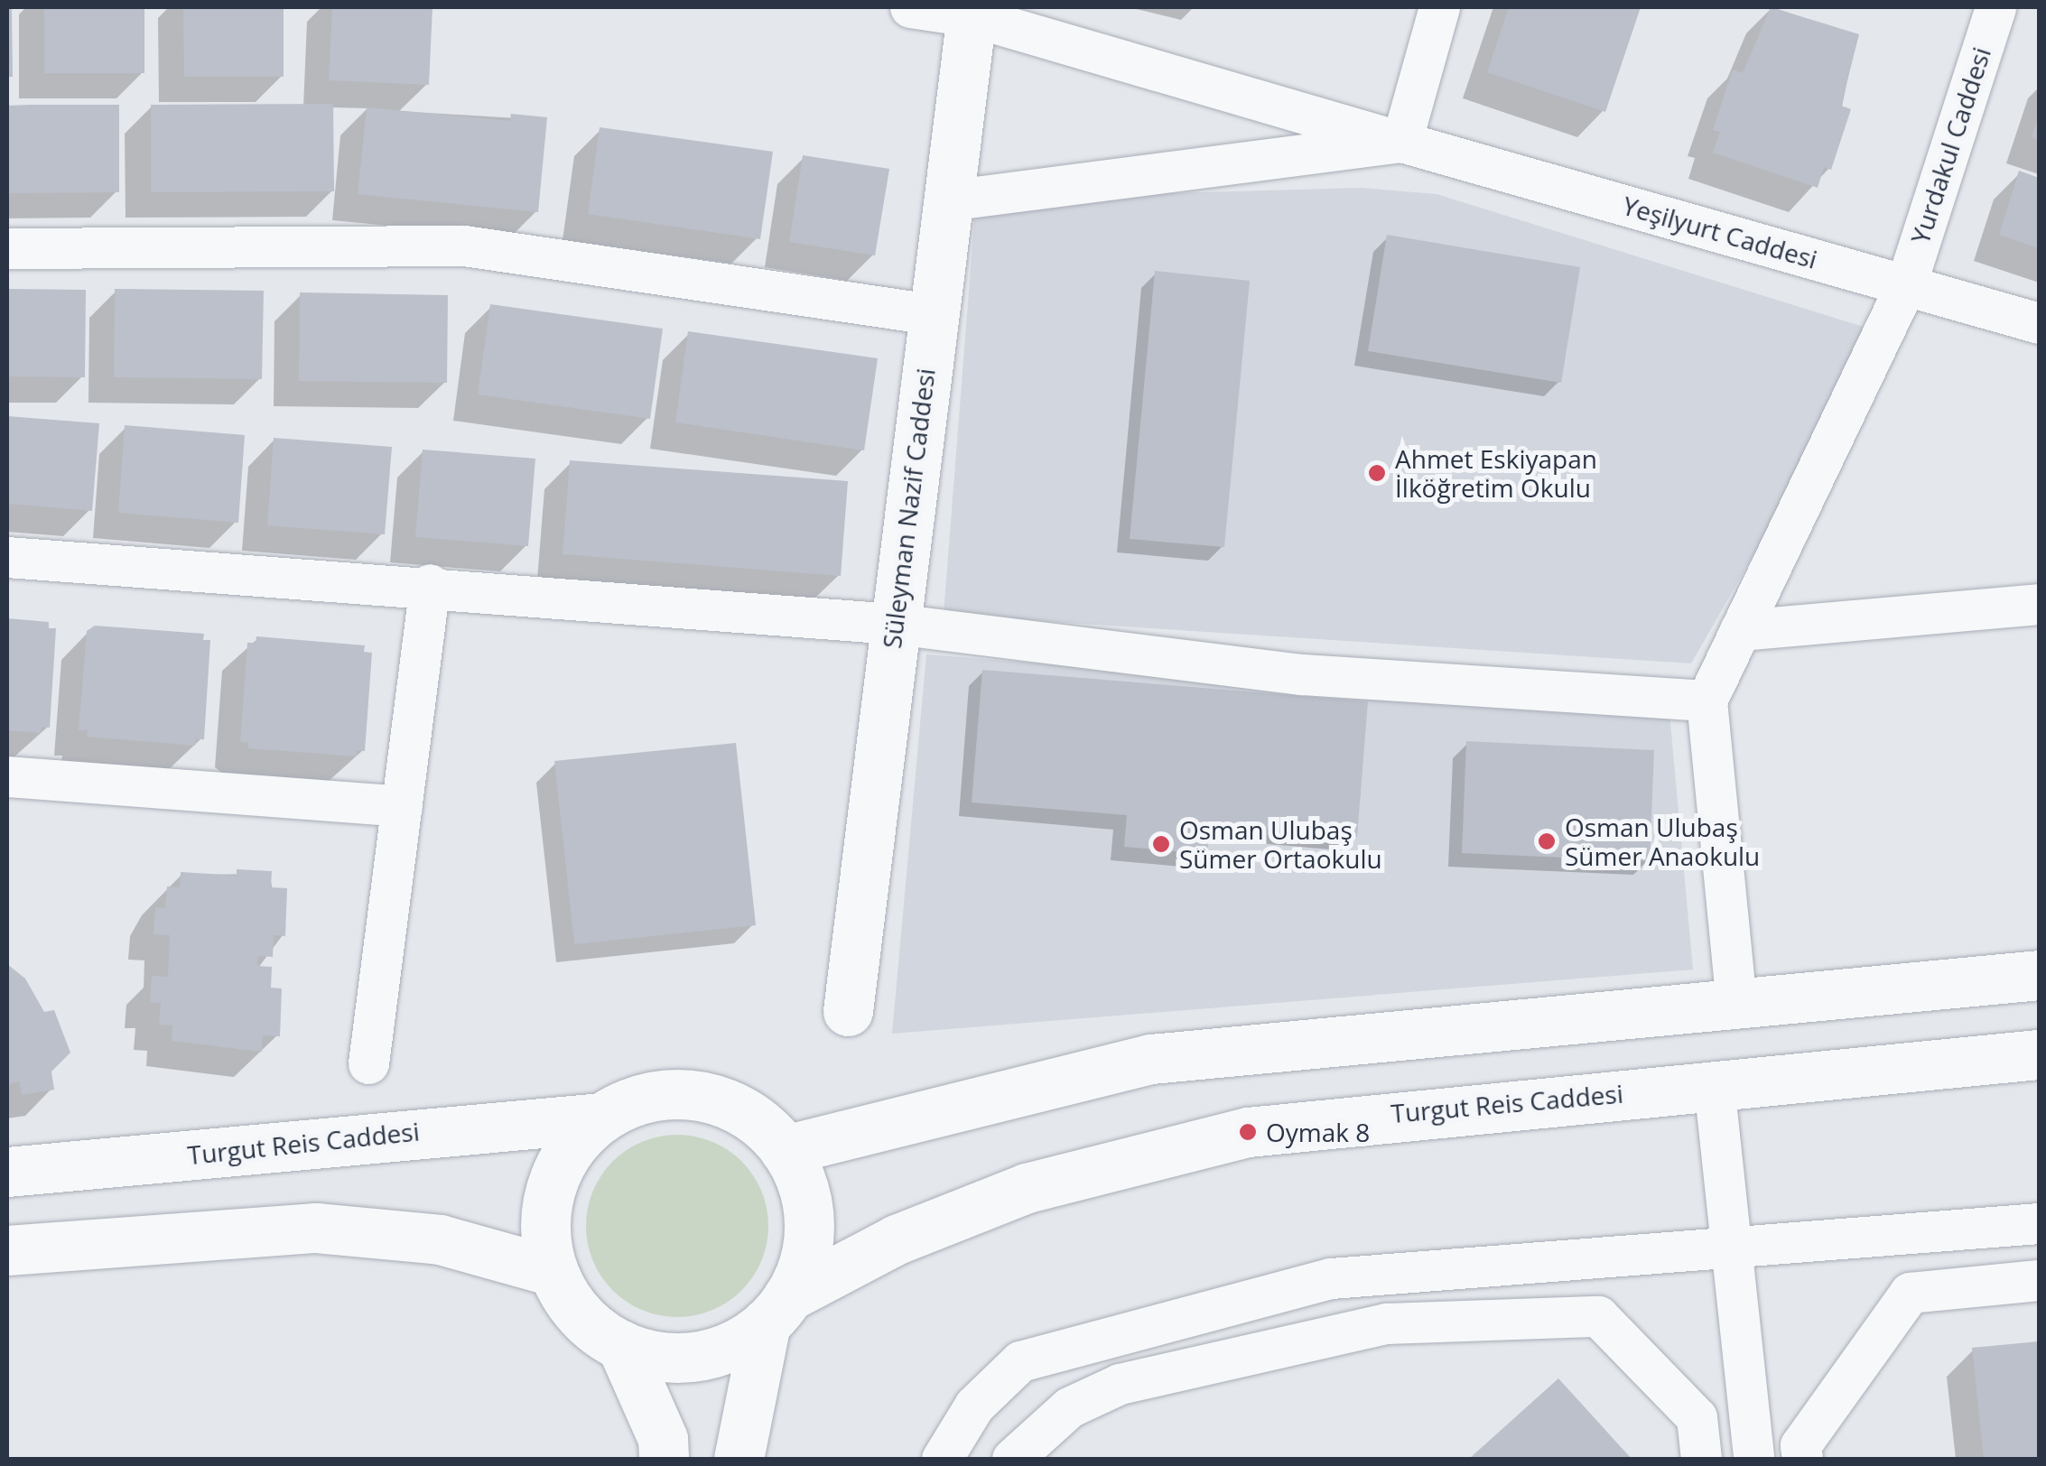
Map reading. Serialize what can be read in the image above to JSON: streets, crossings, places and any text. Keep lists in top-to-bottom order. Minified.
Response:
{"streets":{"street":["Yurdakul Caddesi","Yeşilyurt Caddesi","Süleyman Nazif Caddesi","Turgut Reis Caddesi"]},"crossings":[["Yurdakul Caddesi","Yeşilyurt Caddesi"],["Yeşilyurt Caddesi","Süleyman Nazif Caddesi"]],"places":["Ahmet Eskiyapan İlköğretim Okulu","Osman Ulubaş Sümer Anaokulu","Osman Ulubaş Sümer Ortaokulu","Oymak 8"]}
